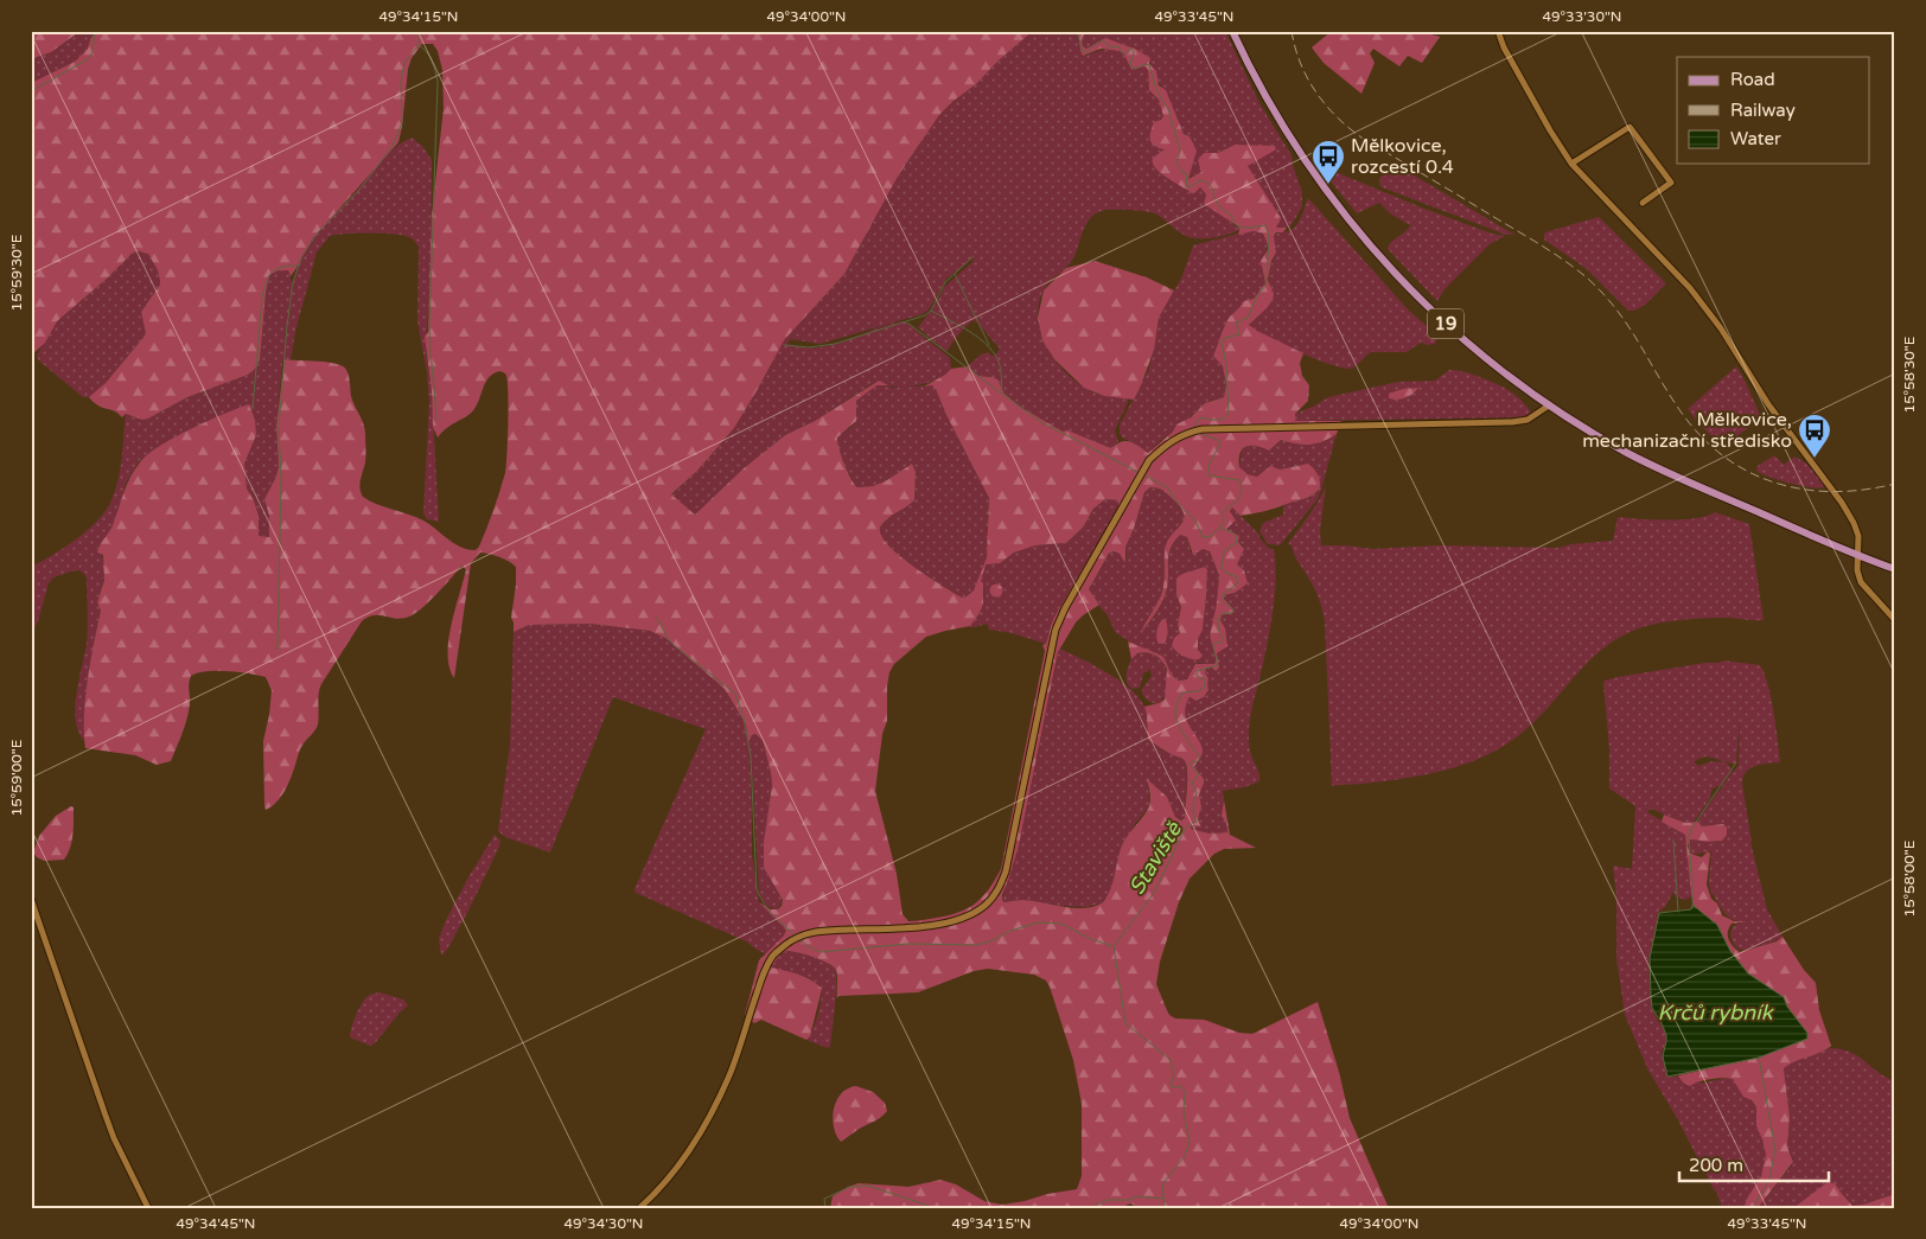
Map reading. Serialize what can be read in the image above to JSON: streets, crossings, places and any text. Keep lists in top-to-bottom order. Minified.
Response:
{"streets":{"main road":["19"]},"water":["Staviště","Krčů rybník"],"places":{"bus stop":["Mělkovice, rozcestí 0.4","Mělkovice, mechanizační středisko"]},"legend":["Road","Railway","Water"],"scale_bar":"200 m","coordinates":["49°34'15\"N","49°34'00\"N","49°33'45\"N","49°33'30\"N","15°59'30\"E","15°58'30\"E","15°59'00\"E","15°58'00\"E","49°34'45\"N","49°34'30\"N"]}
